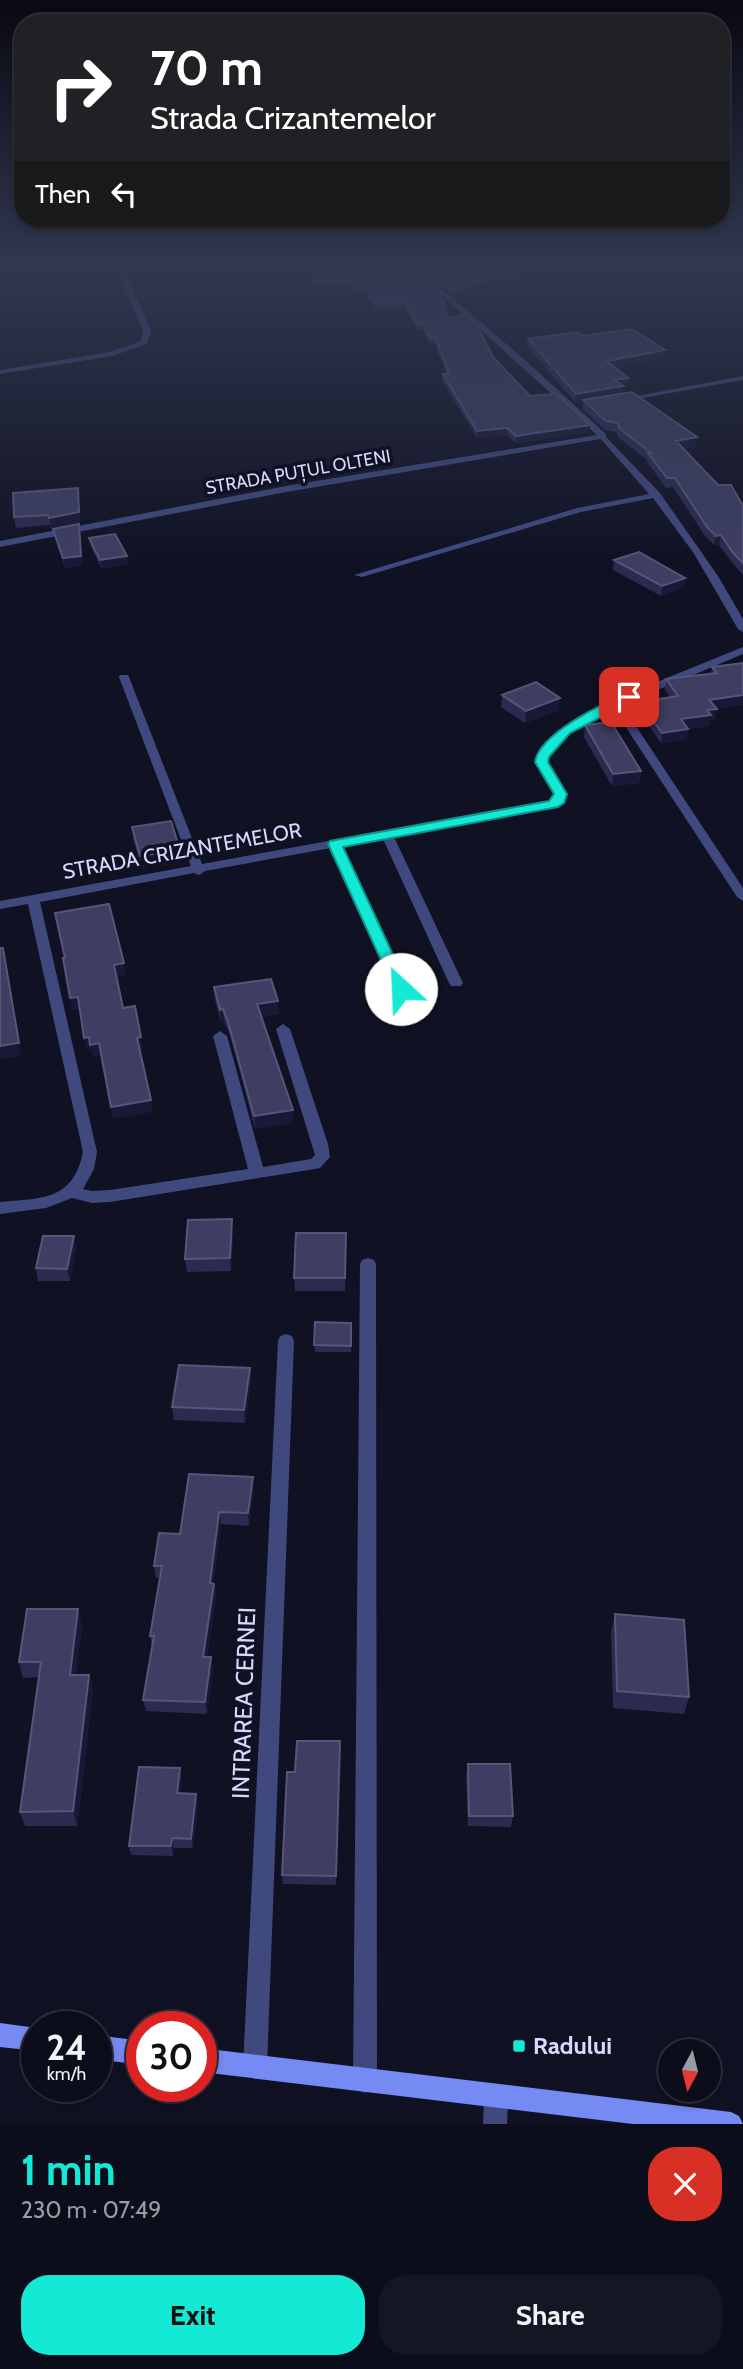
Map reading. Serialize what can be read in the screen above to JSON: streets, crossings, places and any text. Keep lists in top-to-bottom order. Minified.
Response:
{"streets":{"street":["STRADA PUȚUL OLTENI","STRADA CRIZANTEMELOR","INTRAREA CERNEI"]},"places":{"transit":["Radului"]},"north":"bottom","page":{"turn":["70 m","Strada Crizantemelor"],"then":"Then","speed":"24 km/h","limit":"30","heading":["1 min","230 m · 07:49"],"buttons":["Exit","Share"]}}
